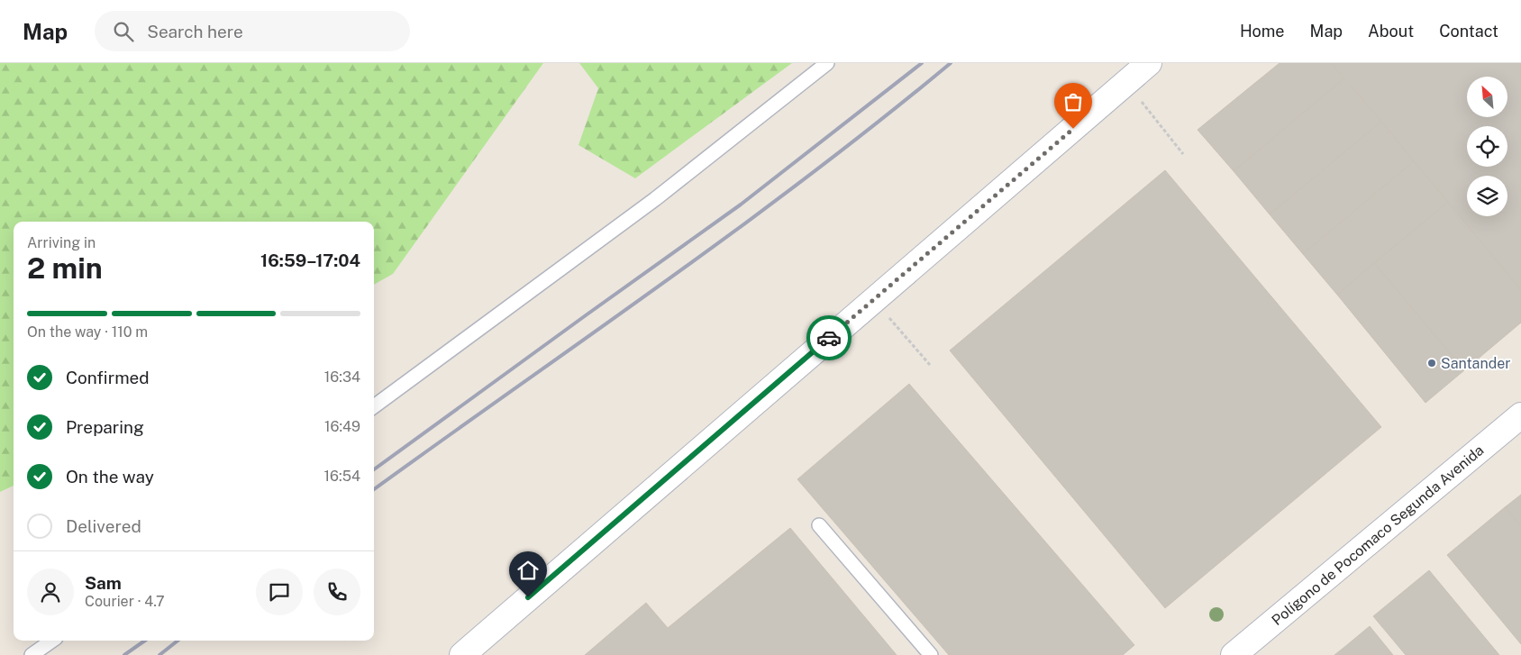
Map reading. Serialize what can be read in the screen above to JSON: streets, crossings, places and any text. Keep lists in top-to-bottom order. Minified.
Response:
{"streets":{"street":["Polígono de Pocomaco Segunda Avenida"]},"places":["Santander"],"north":"top left","page":{"header":"Map","search":"Search here","nav":["Home","Map","About","Contact"],"heading":["2 min","Arriving in","16:59–17:04"],"panel":["Sam","Courier · 4.7"],"bar":"On the way · 110 m","list":[["Confirmed","16:34"],["Preparing","16:49"],["On the way","16:54"],"Delivered"]}}
